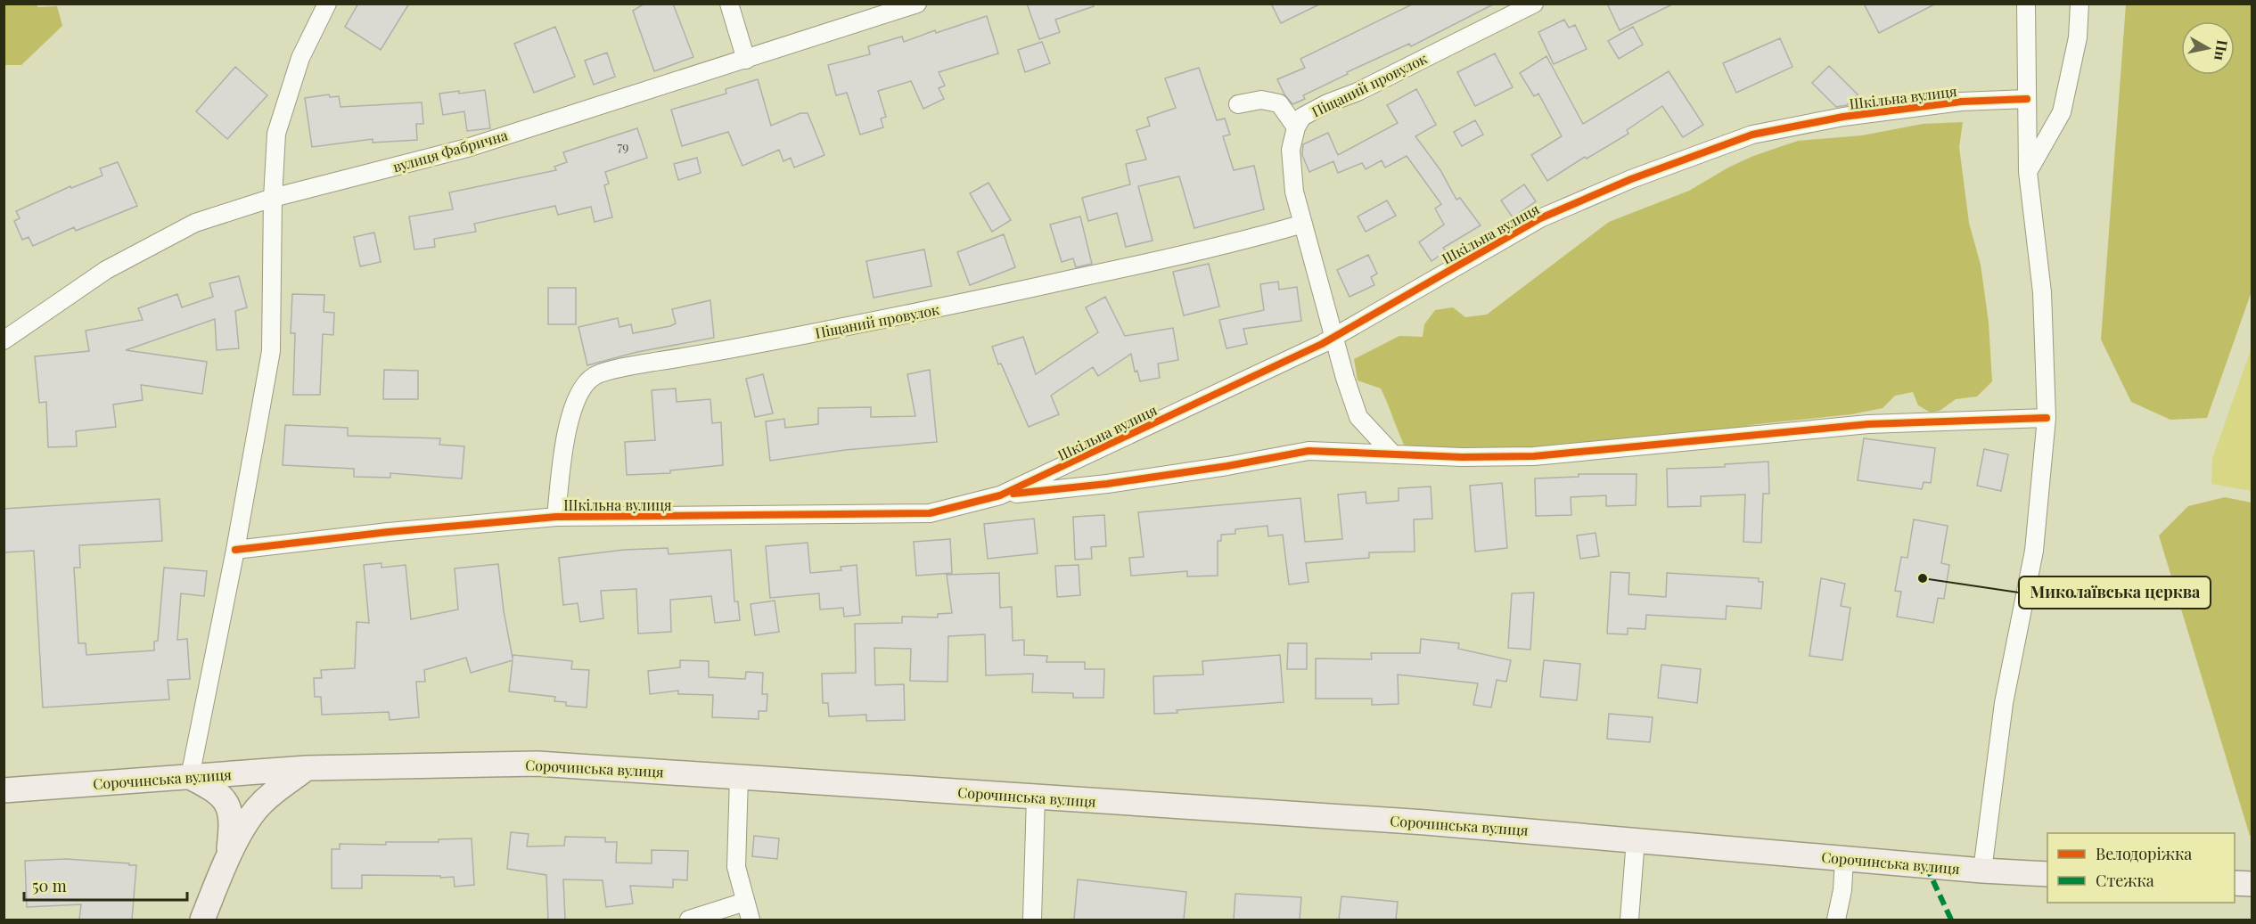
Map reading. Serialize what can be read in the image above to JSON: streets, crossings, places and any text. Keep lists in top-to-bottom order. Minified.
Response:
{"streets":{"main road":["Сорочинська вулиця"],"street":["Піщаний провулок","Шкільна вулиця","вулиця Фабрична"]},"crossings":[["Піщаний провулок","Шкільна вулиця"]],"places":["Миколаївська церква"],"house_numbers":["79"],"legend":["Велодоріжка","Стежка"],"scale_bar":"50 m","north":"right"}
